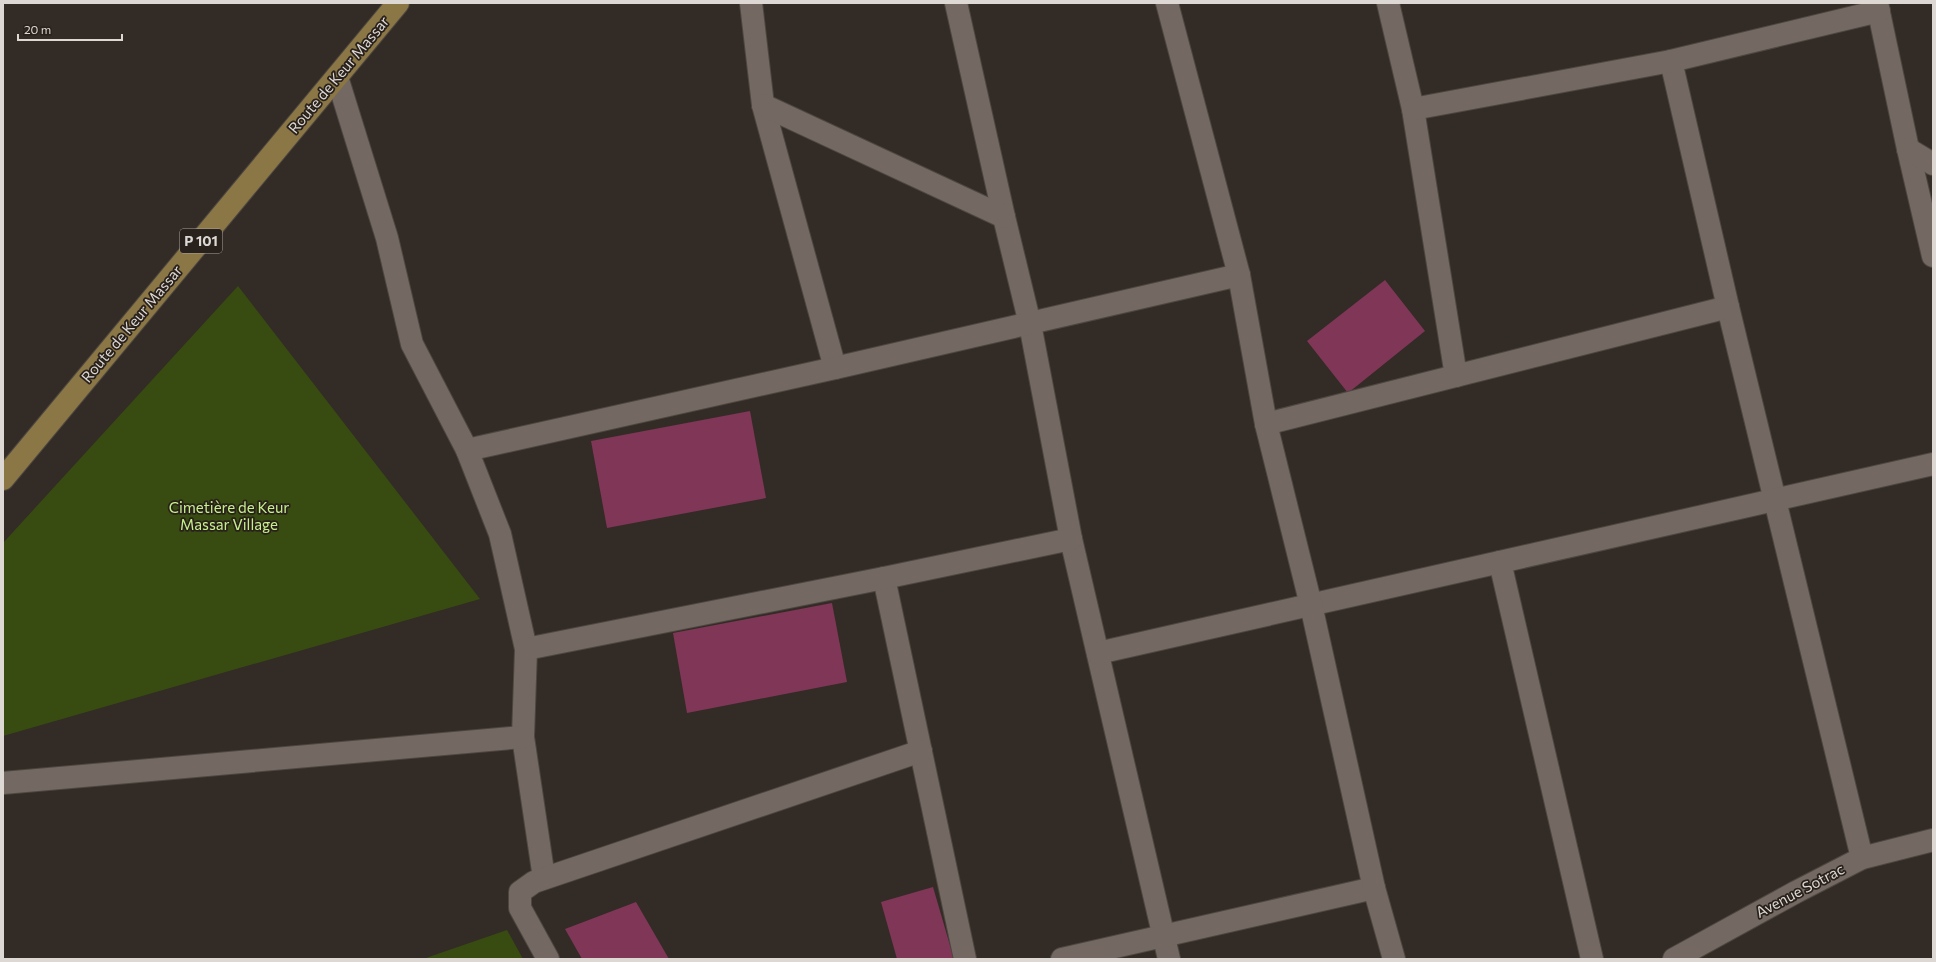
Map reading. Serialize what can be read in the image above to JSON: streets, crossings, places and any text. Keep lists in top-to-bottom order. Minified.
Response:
{"streets":{"main road":["Route de Keur Massar","P 101"],"street":["Avenue Sotrac"]},"parks":["Cimetière de Keur Massar Village"],"scale_bar":"20 m"}
